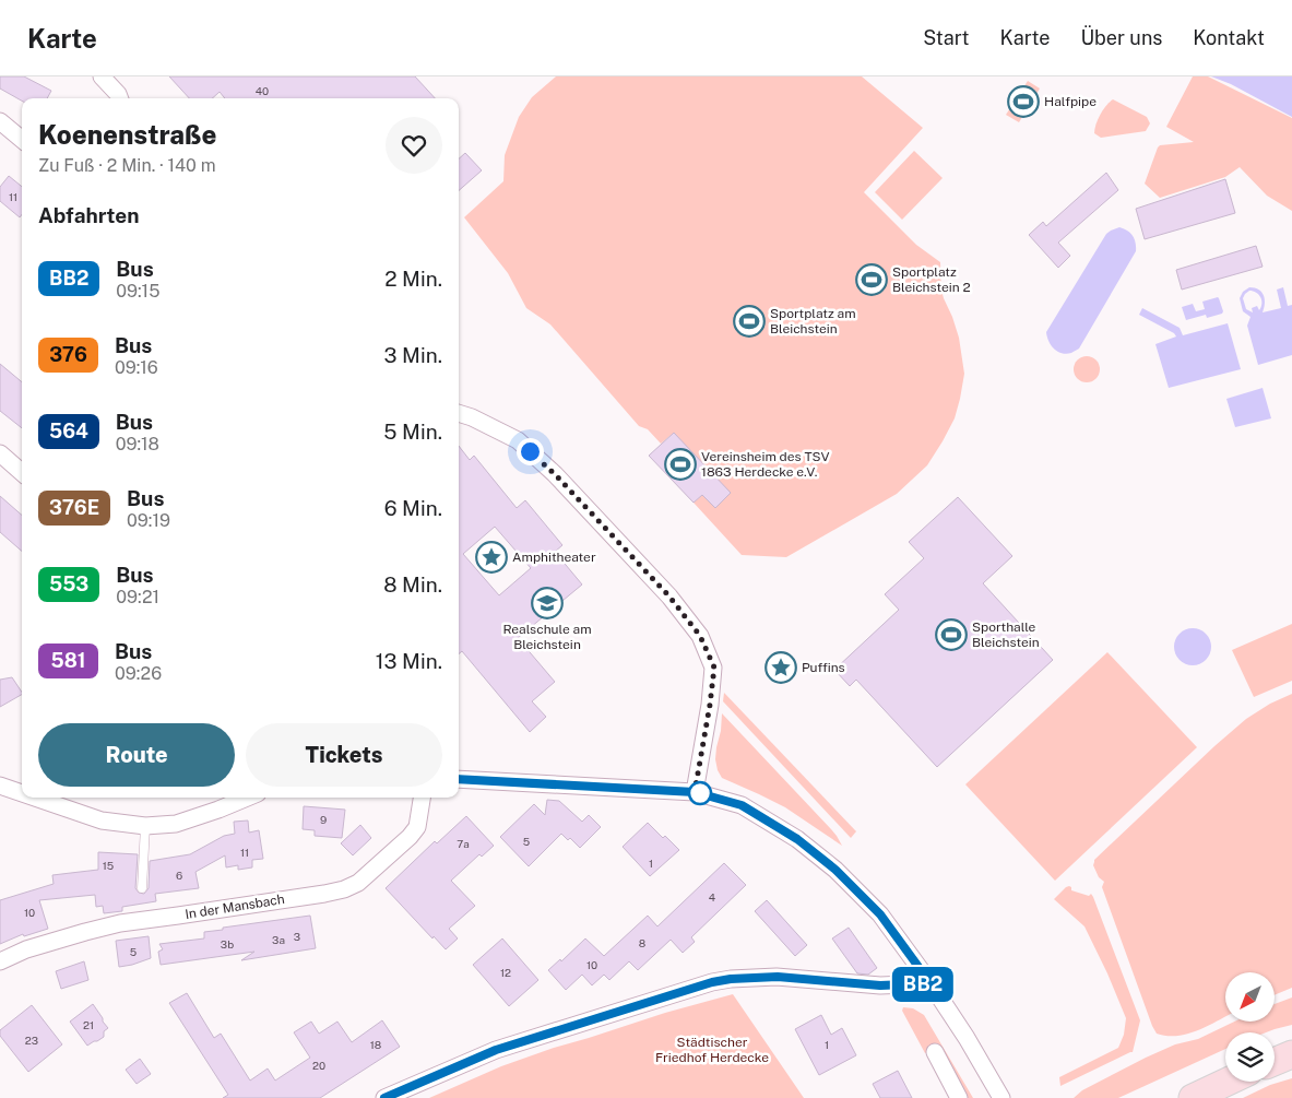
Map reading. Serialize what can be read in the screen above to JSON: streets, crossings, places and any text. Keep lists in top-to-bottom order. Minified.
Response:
{"streets":{"street":["In der Mansbach"]},"parks":["Städtischer Friedhof Herdecke"],"places":{"sports":["Halfpipe","Sportplatz Bleichstein 2","Sportplatz am Bleichstein","Vereinsheim des TSV 1863 Herdecke e.V.","Sporthalle Bleichstein"],"place":["Amphitheater","Puffins"],"school or university":["Realschule am Bleichstein"]},"lines":["bus line BB2"],"house_numbers":["40","11","9","5","7a","11","1","15","6","4","10","3","3a","8","3b","5","10","12","21","23","18","1","20"],"north":"bottom left","page":{"header":"Karte","nav":["Start","Karte","Über uns","Kontakt"],"on_map":"BB2","heading":[["Koenenstraße","Zu Fuß · 2 Min. · 140 m"],"Abfahrten"],"list":[{"mark":"BB2","name":"Bus","note":"09:15","value":"2 Min."},{"mark":"376","name":"Bus","note":"09:16","value":"3 Min."},{"mark":"564","name":"Bus","note":"09:18","value":"5 Min."},{"mark":"376E","name":"Bus","note":"09:19","value":"6 Min."},{"mark":"553","name":"Bus","note":"09:21","value":"8 Min."},{"mark":"581","name":"Bus","note":"09:26","value":"13 Min."}],"buttons":["Route","Tickets"]}}
